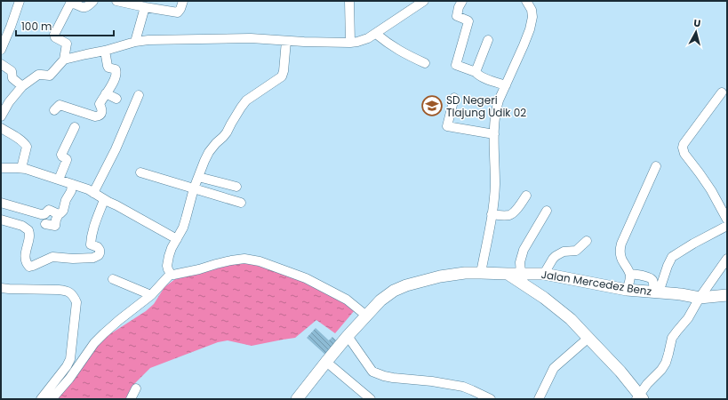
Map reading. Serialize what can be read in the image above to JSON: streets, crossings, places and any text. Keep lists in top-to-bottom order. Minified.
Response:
{"streets":{"main road":["Jalan Mercedez Benz"]},"places":{"school or university":["SD Negeri Tlajung Udik 02"]},"scale_bar":"100 m","north":"top"}
